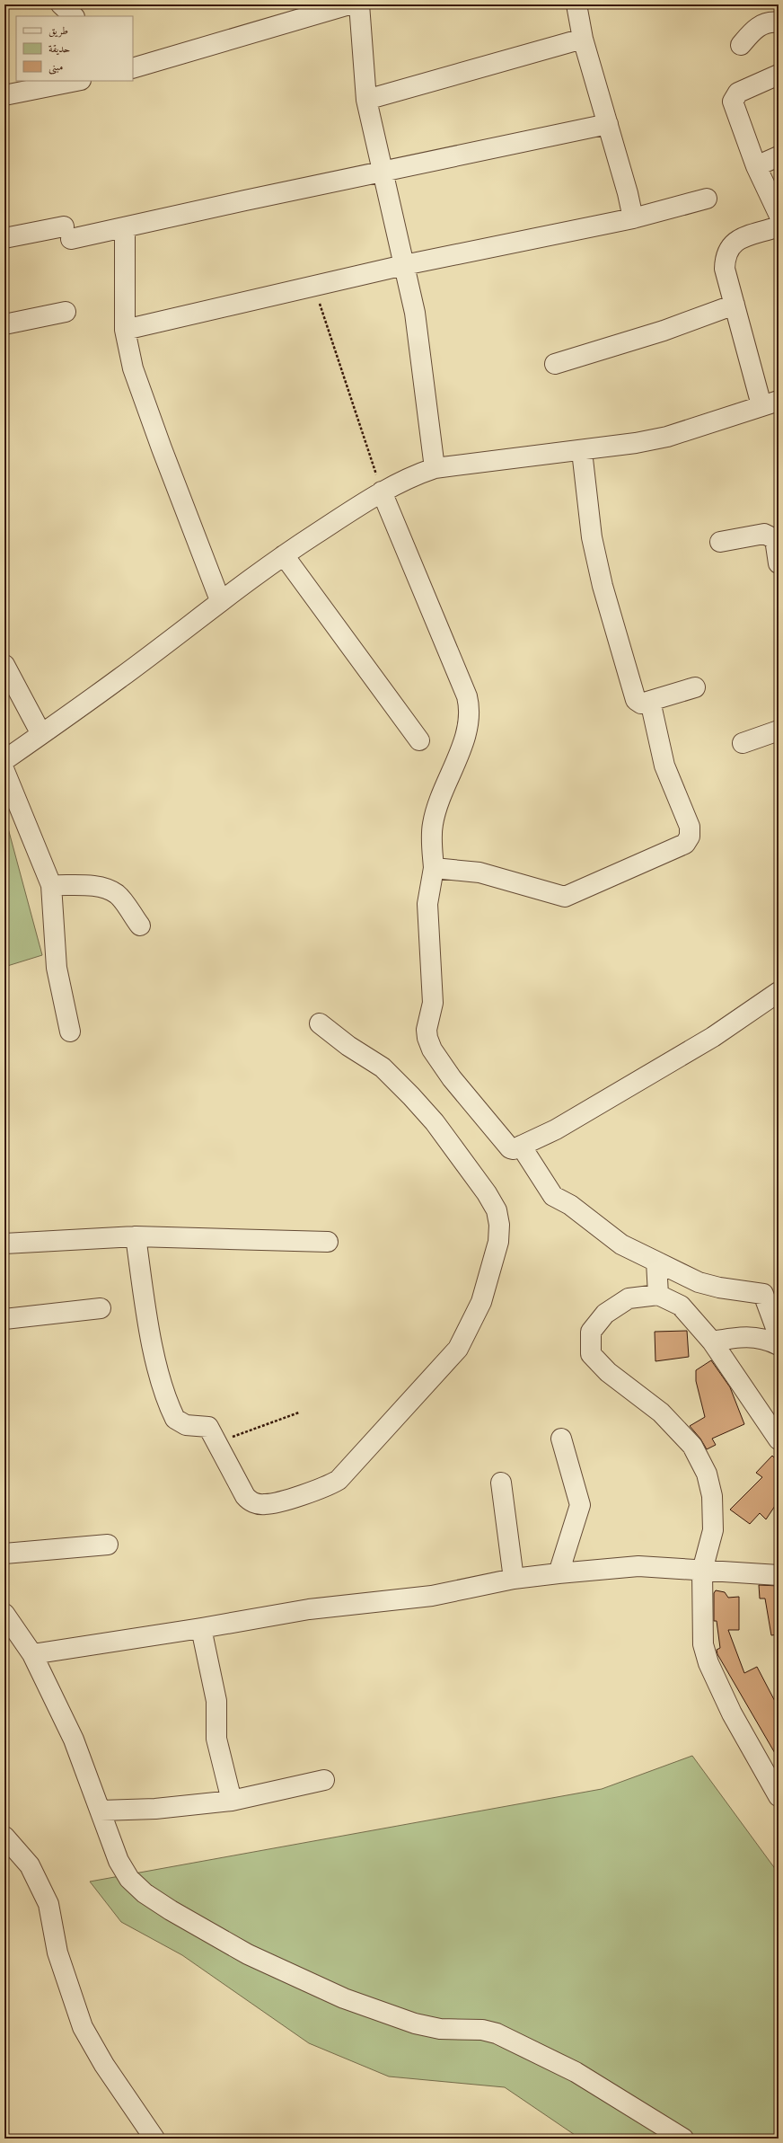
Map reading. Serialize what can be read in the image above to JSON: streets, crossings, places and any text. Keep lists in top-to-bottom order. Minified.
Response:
{"legend":["طريق","حديقة","مبنى"]}
